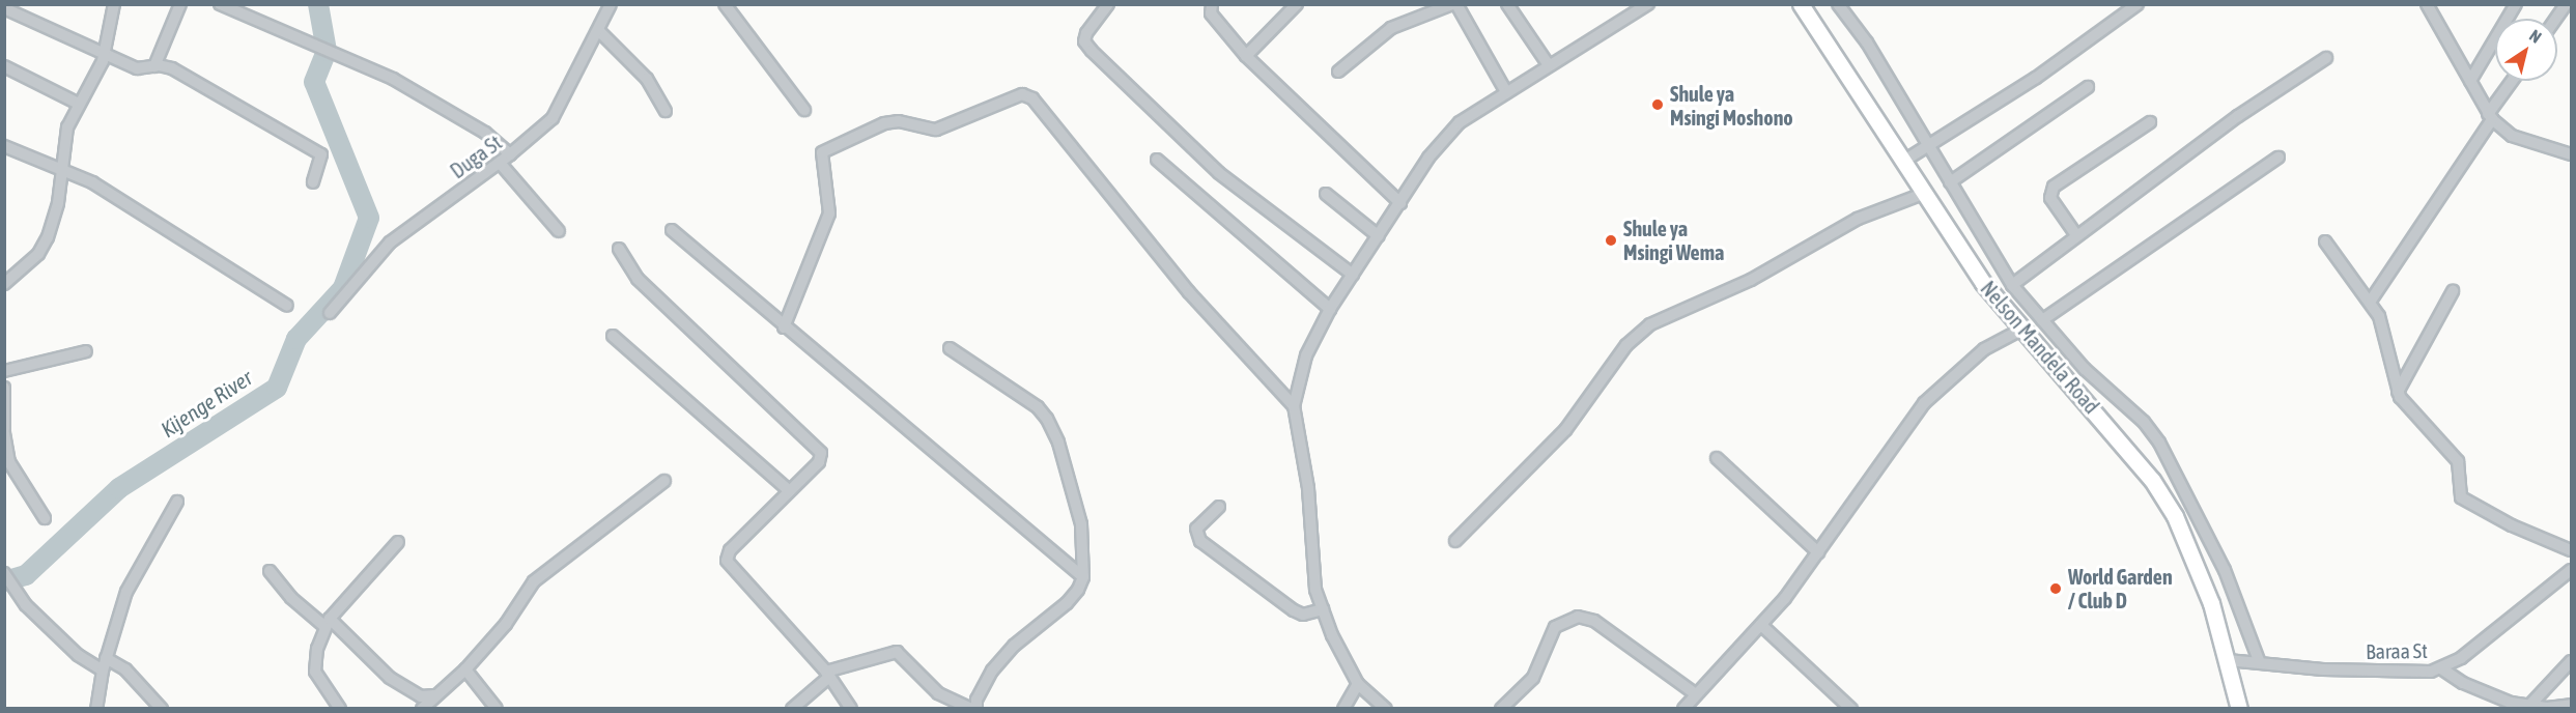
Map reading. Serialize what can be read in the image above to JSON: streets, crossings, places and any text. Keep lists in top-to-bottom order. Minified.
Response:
{"streets":{"main road":["Nelson Mandela Road"],"street":["Duga St","Baraa St"]},"crossings":[["Nelson Mandela Road","Baraa St"]],"water":["Kijenge River"],"places":["Shule ya Msingi Moshono","Shule ya Msingi Wema","World Garden / Club D"],"north":"top right"}
